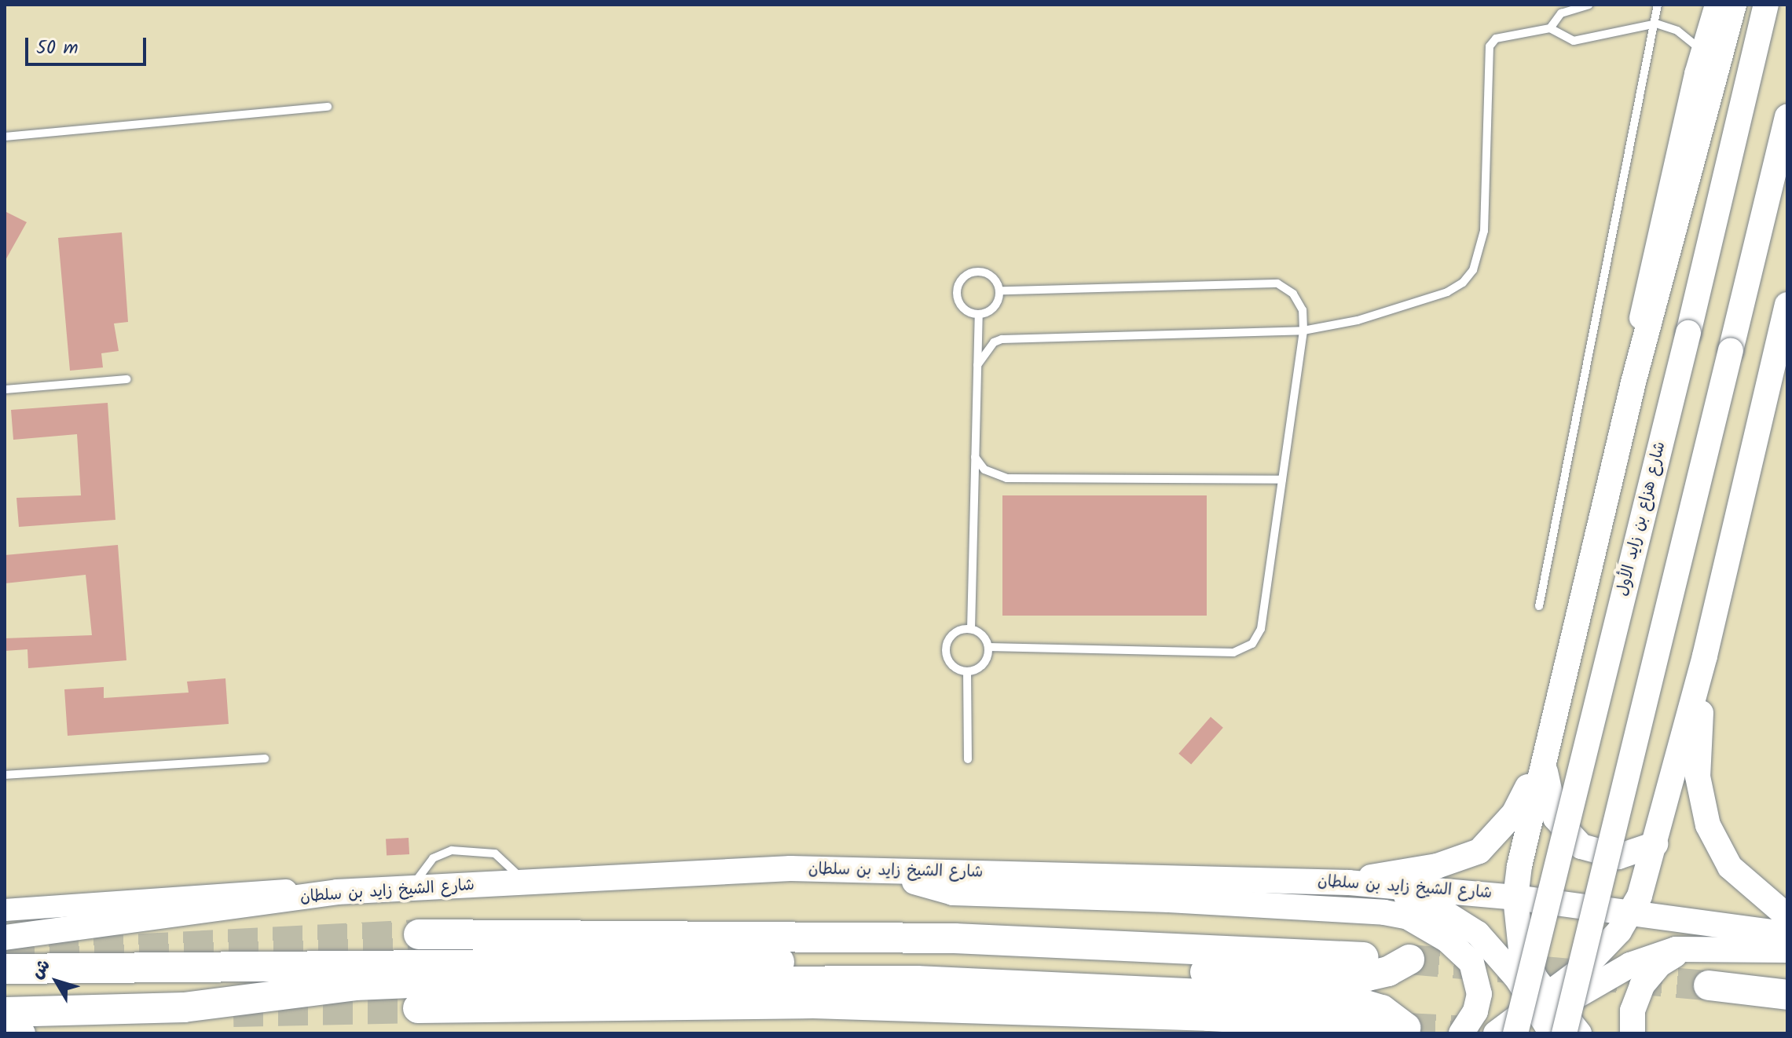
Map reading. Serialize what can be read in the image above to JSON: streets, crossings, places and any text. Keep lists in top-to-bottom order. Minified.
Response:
{"streets":{"main road":["شارع هزاع بن زايد الأول","شارع الشيخ زايد بن سلطان"]},"scale_bar":"50 m","north":"top left"}
